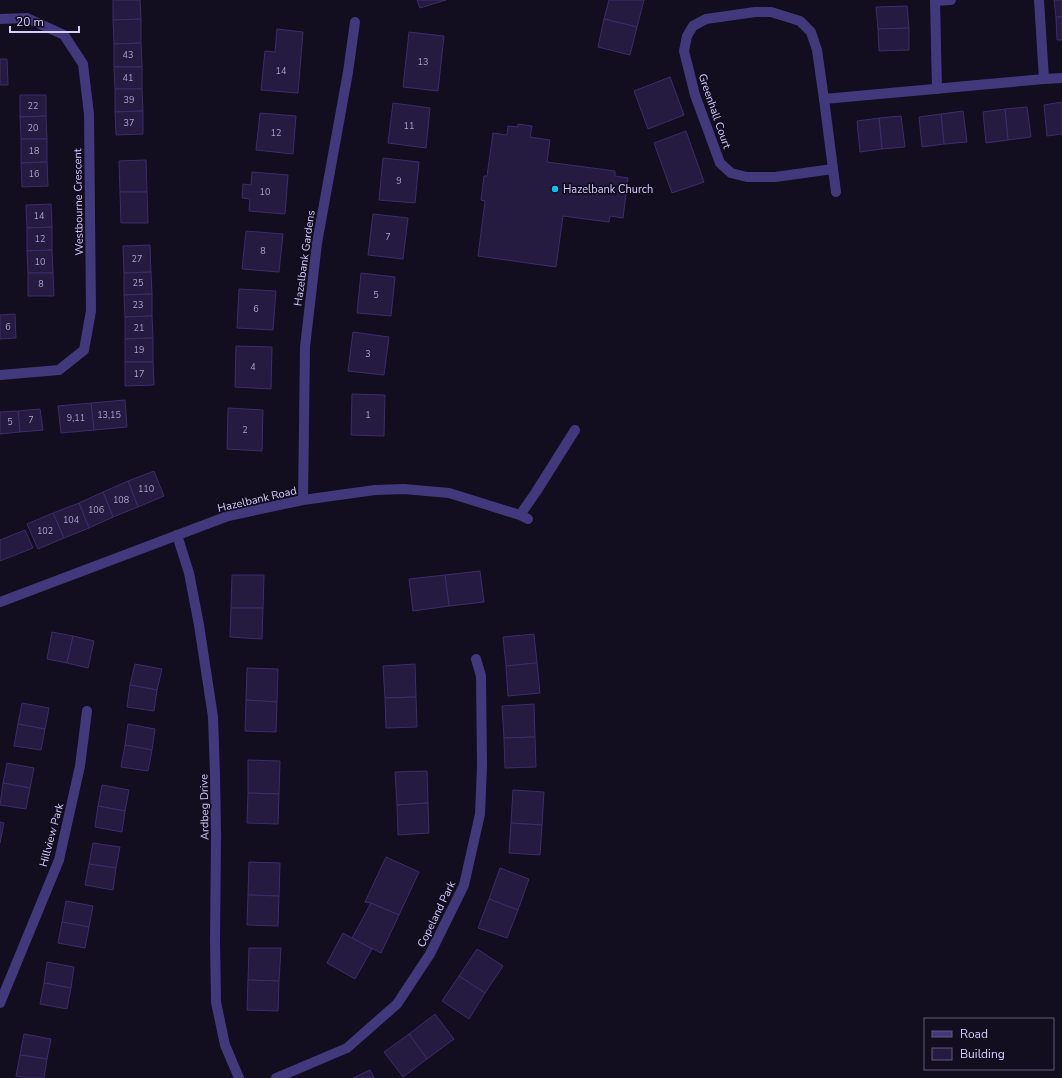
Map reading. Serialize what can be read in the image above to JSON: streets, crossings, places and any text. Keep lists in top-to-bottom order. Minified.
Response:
{"streets":{"street":["Greenhall Court","Westbourne Crescent","Hazelbank Gardens","Hazelbank Road","Ardbeg Drive","Hillview Park","Copeland Park"]},"crossings":[["Hazelbank Gardens","Hazelbank Road"],["Hazelbank Road","Ardbeg Drive"]],"places":["Hazelbank Church"],"house_numbers":["43","13","14","41","39","22","37","11","20","12","18","16","9","10","14","7","12","8","27","10","25","8","5","23","6","6","21","19","3","4","17","13,15","1","9,11","7","5","2","110","108","106","104","102"],"legend":["Road","Building"],"scale_bar":"20 m"}
